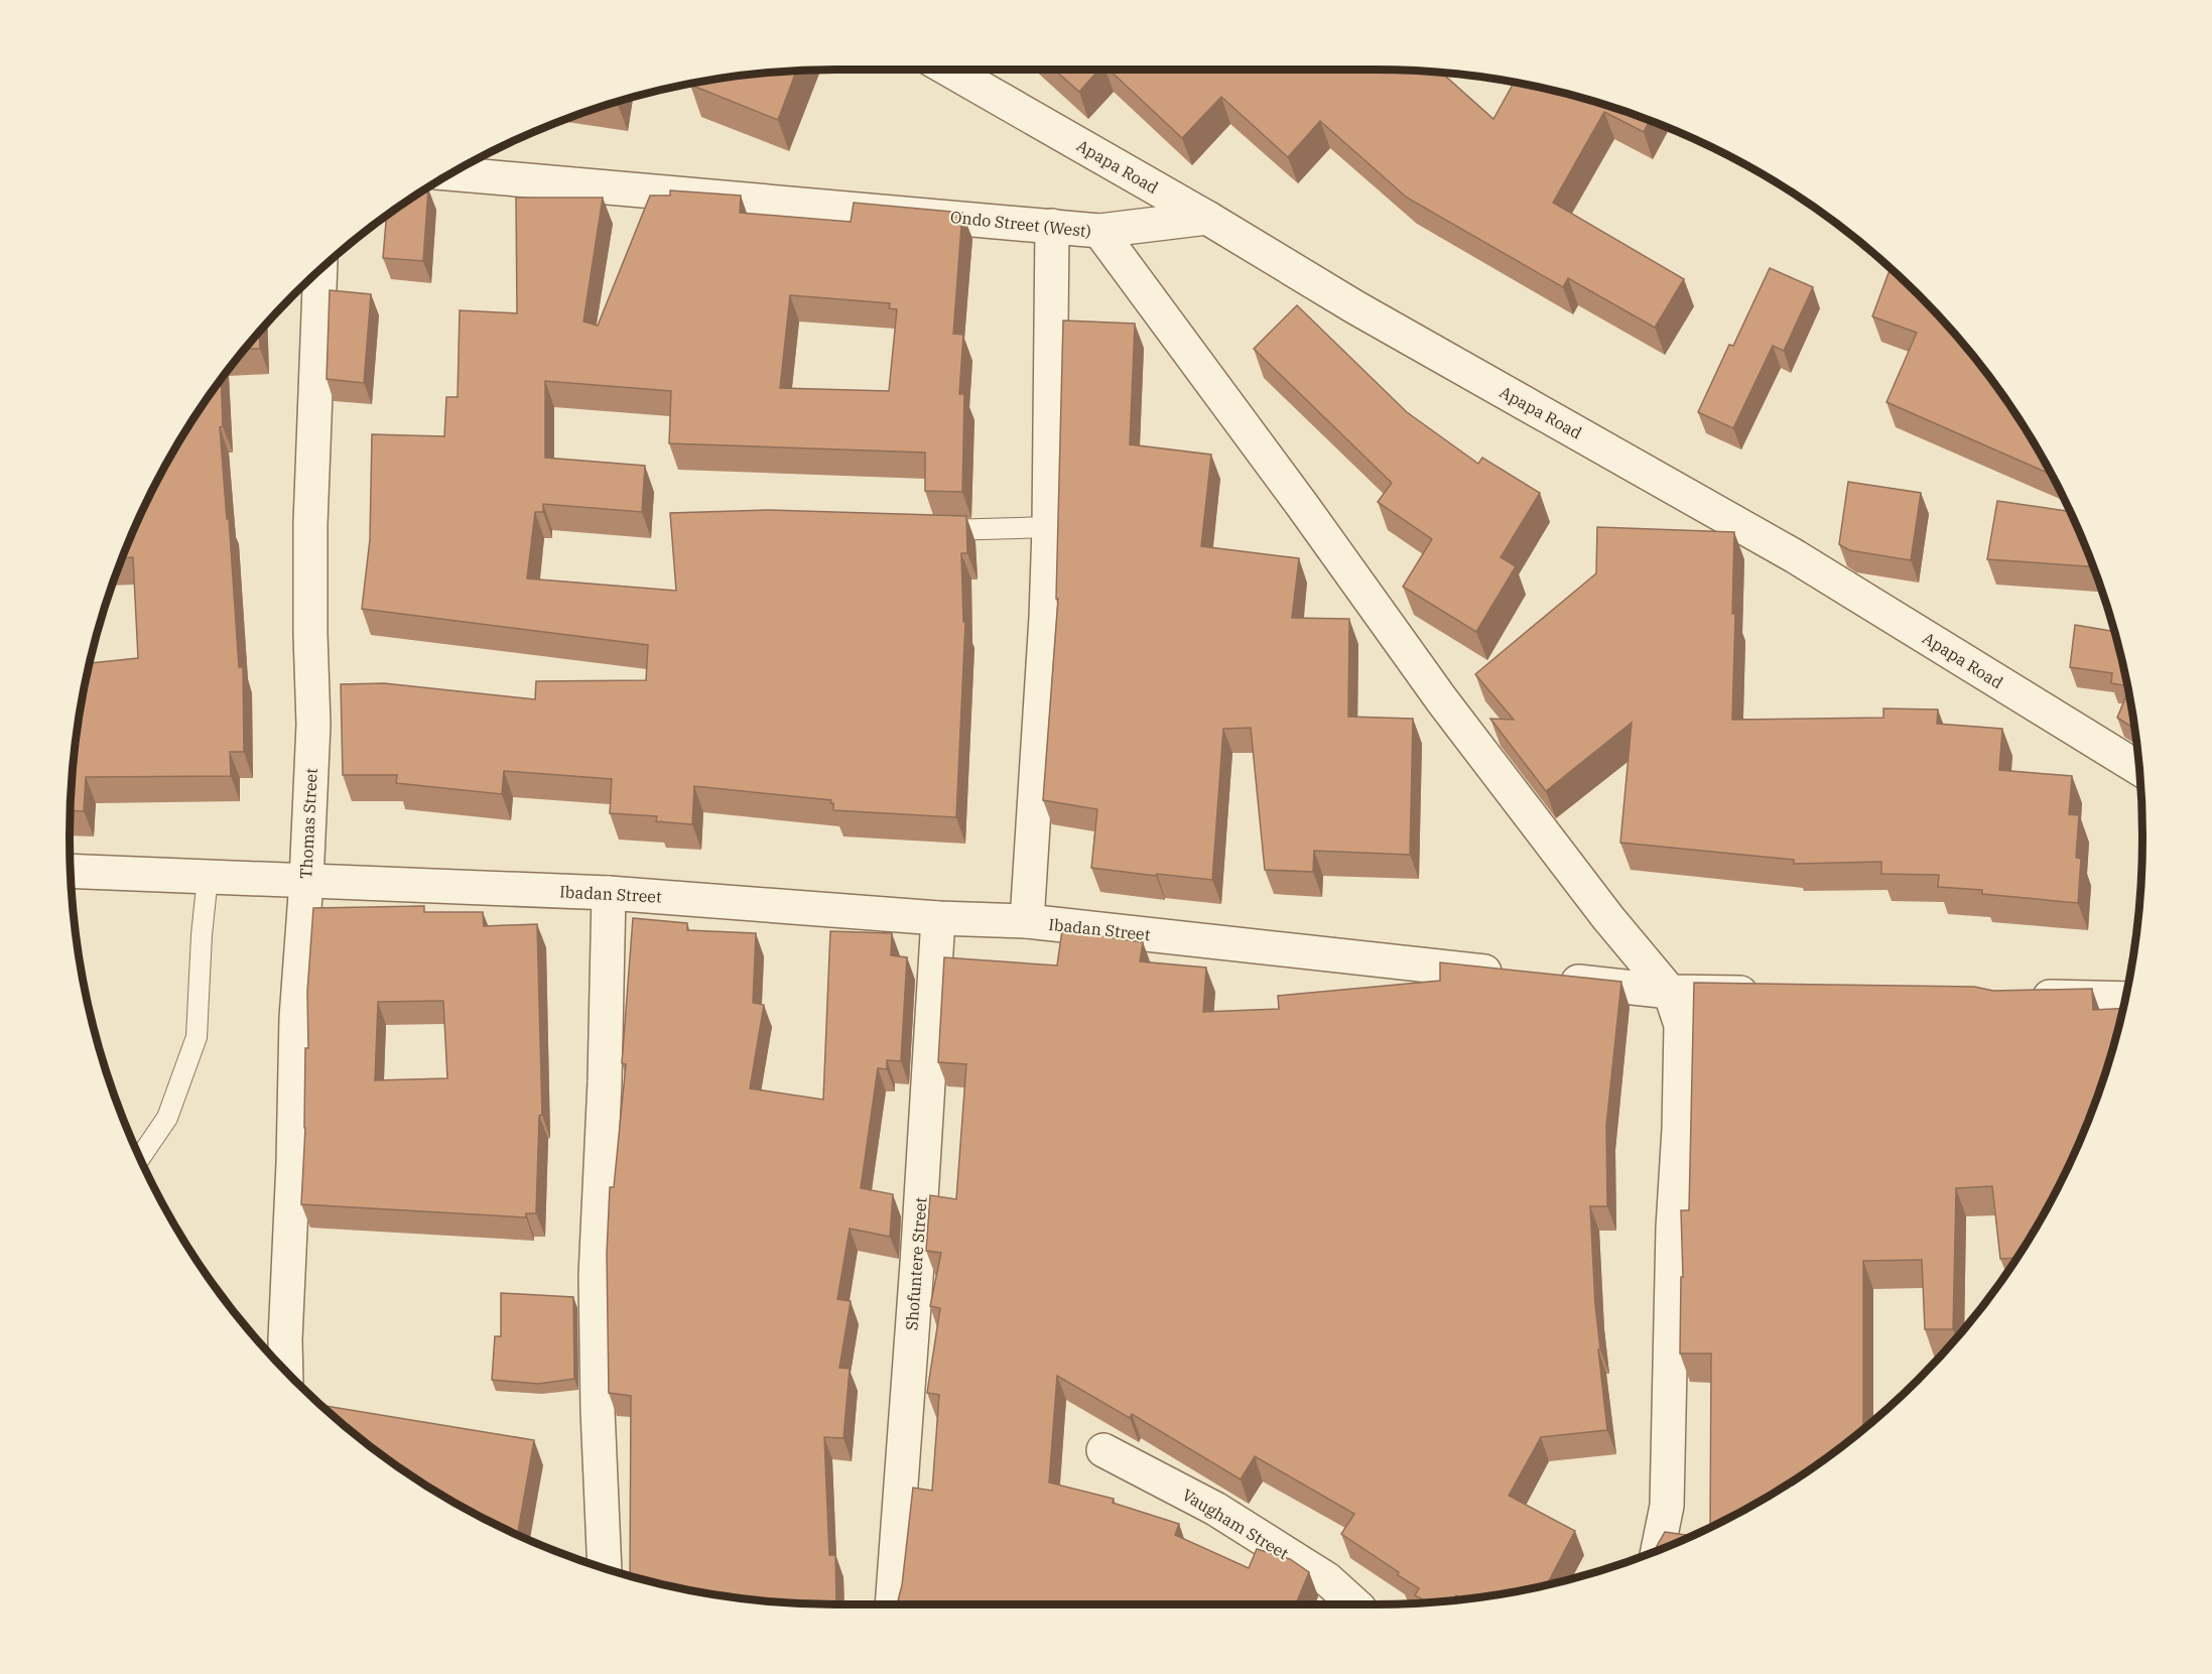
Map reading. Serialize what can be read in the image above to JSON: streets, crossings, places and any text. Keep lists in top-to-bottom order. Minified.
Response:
{"streets":{"street":["Apapa Road","Ondo Street (West)","Thomas Street","Ibadan Street","Shofuntere Street","Vaugham Street"]},"crossings":[["Apapa Road","Ondo Street (West)"],["Thomas Street","Ibadan Street"],["Ibadan Street","Shofuntere Street"]]}
